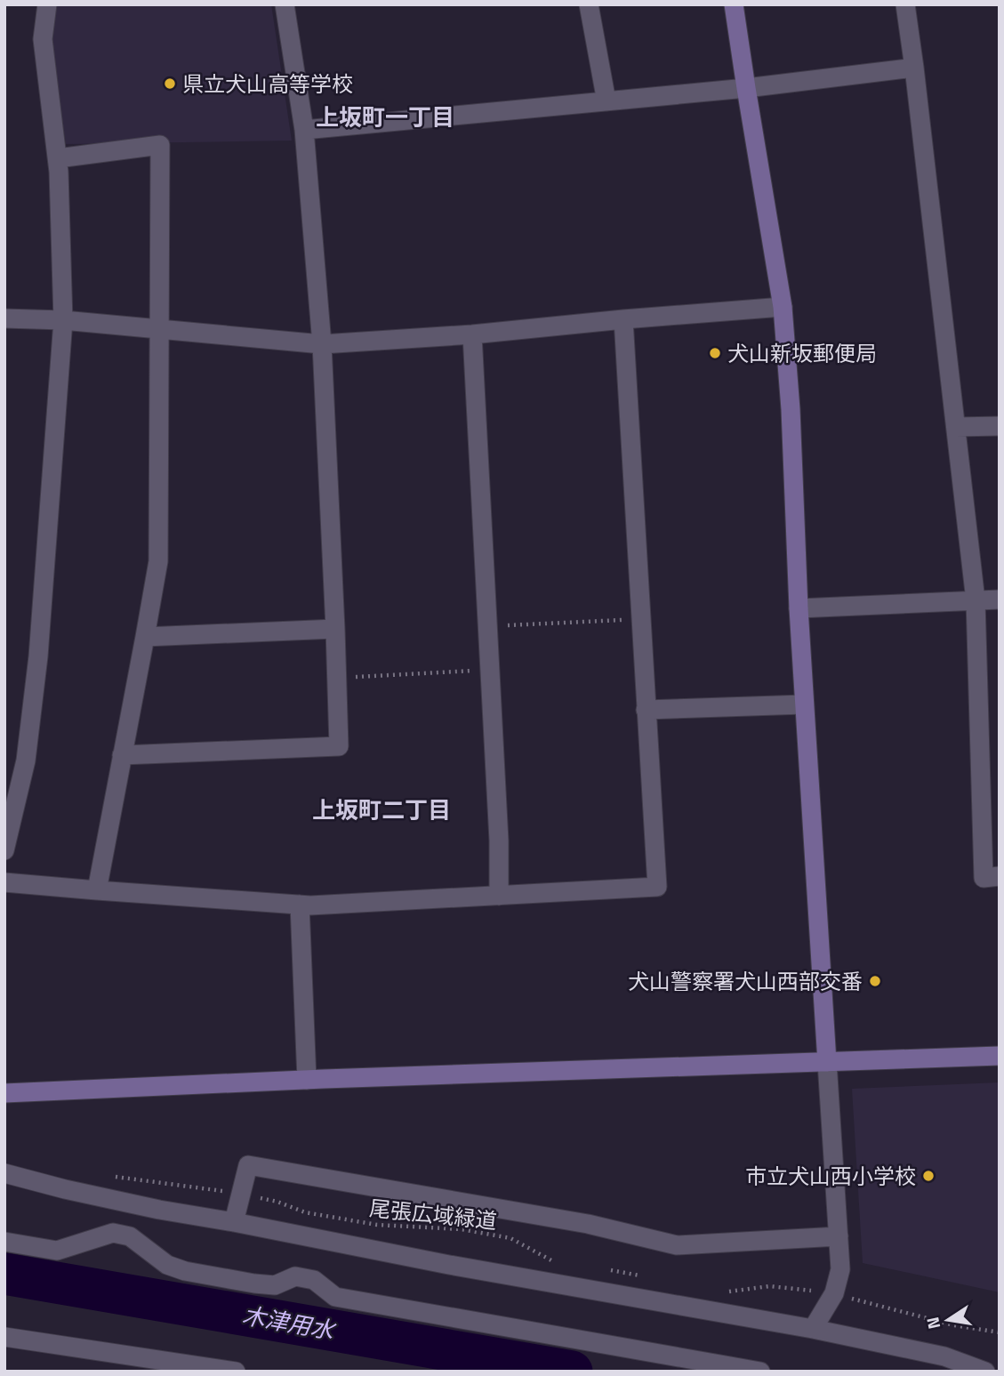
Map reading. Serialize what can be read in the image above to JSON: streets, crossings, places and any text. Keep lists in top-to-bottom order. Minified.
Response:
{"streets":{"path":["尾張広域緑道"]},"districts":["上坂町一丁目","上坂町二丁目"],"water":["木津用水"],"places":["県立犬山高等学校","犬山新坂郵便局","犬山警察署犬山西部交番","市立犬山西小学校"],"north":"left"}
